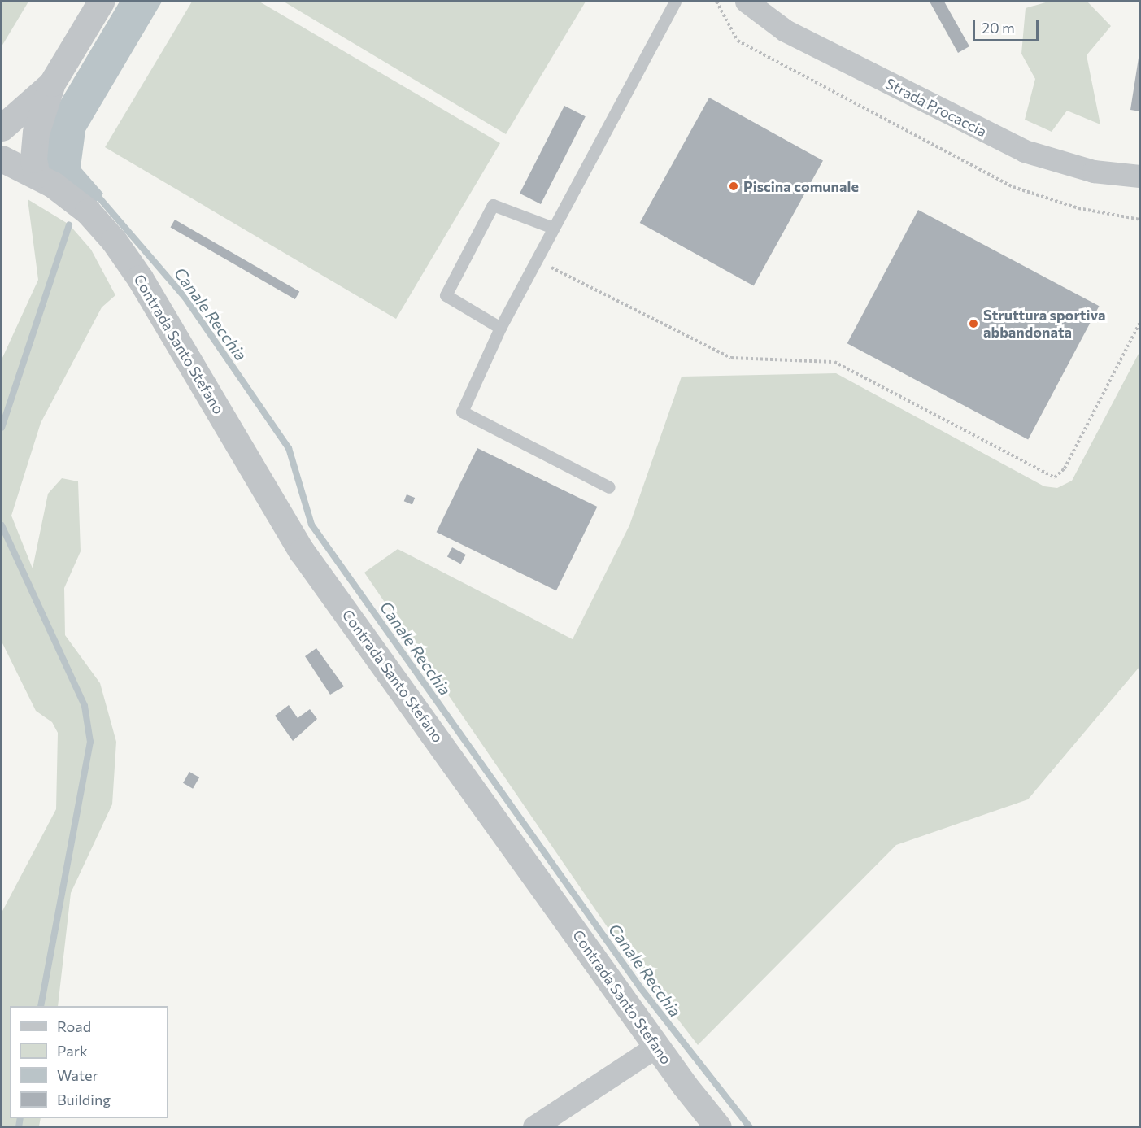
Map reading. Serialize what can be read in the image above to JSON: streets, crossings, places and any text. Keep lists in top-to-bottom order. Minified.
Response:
{"streets":{"street":["Strada Procaccia","Contrada Santo Stefano"]},"water":["Canale Recchia"],"places":["Piscina comunale","Struttura sportiva abbandonata"],"legend":["Road","Park","Water","Building"],"scale_bar":"20 m"}
